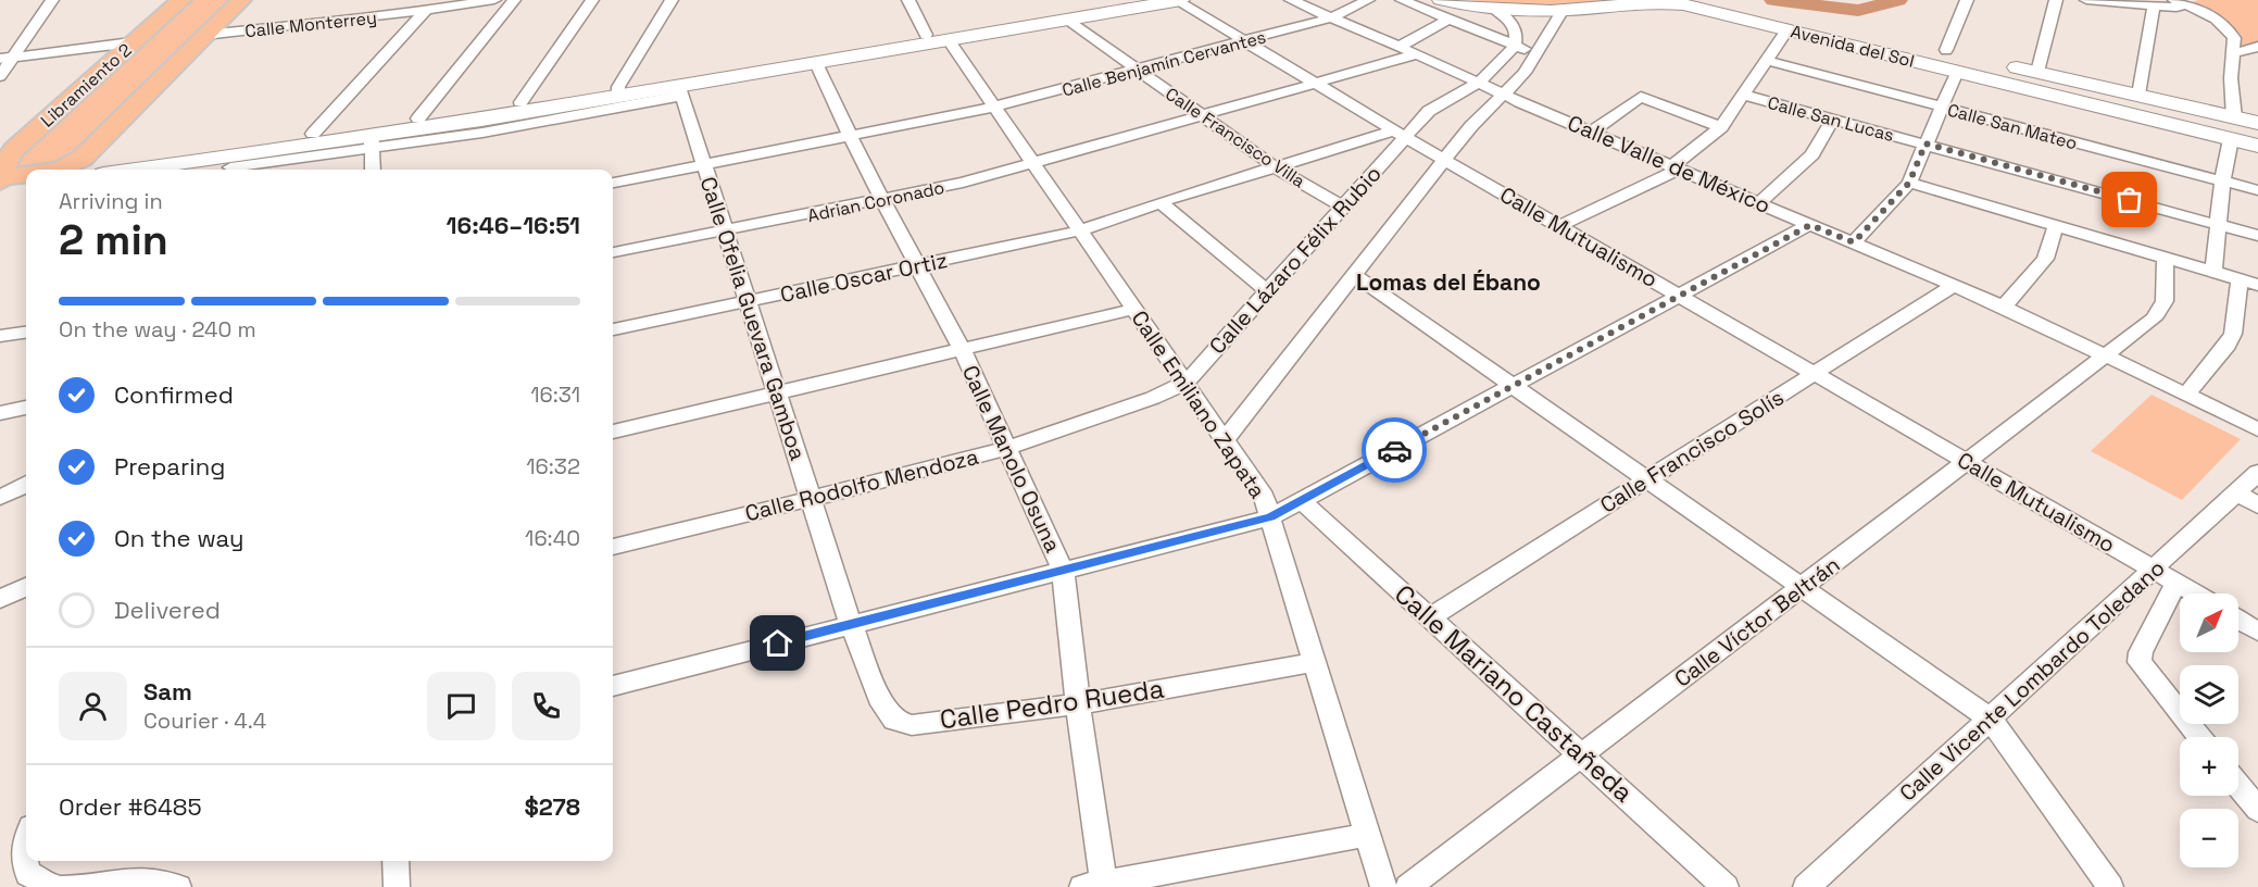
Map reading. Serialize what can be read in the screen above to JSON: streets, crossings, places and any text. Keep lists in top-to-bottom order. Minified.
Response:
{"streets":{"main road":["Avenida del Sol","Libramiento 2"],"street":["Calle Monterrey","Calle Benjamín Cervantes","Calle San Lucas","Calle San Mateo","Calle Francisco Villa","Calle Valle de México","Adrian Coronado","Calle Mutualismo","Calle Lázaro Félix Rubio","Calle Oscar Ortiz","Calle Ofelia Guevara Gamboa","Calle Emiliano Zapata","Calle Francisco Solís","Calle Manolo Osuna","Calle Rodolfo Mendoza","Calle Víctor Beltrán","Calle Vicente Lombardo Toledano","Calle Mariano Castañeda","Calle Pedro Rueda"]},"crossings":[["Calle Benjamín Cervantes","Calle Francisco Villa"],["Calle Benjamín Cervantes","Calle Valle de México"],["Calle Benjamín Cervantes","Calle Mutualismo"],["Calle Benjamín Cervantes","Calle Ofelia Guevara Gamboa"],["Calle Benjamín Cervantes","Calle Emiliano Zapata"],["Calle Benjamín Cervantes","Calle Manolo Osuna"],["Calle Francisco Villa","Adrian Coronado"],["Calle Francisco Villa","Calle Lázaro Félix Rubio"],["Calle Francisco Villa","Calle Oscar Ortiz"],["Calle Valle de México","Adrian Coronado"],["Calle Valle de México","Calle Lázaro Félix Rubio"],["Calle Valle de México","Calle Francisco Solís"],["Calle Valle de México","Calle Víctor Beltrán"],["Adrian Coronado","Calle Mutualismo"],["Adrian Coronado","Calle Ofelia Guevara Gamboa"],["Adrian Coronado","Calle Emiliano Zapata"],["Adrian Coronado","Calle Manolo Osuna"],["Calle Mutualismo","Calle Lázaro Félix Rubio"],["Calle Mutualismo","Calle Oscar Ortiz"],["Calle Mutualismo","Calle Francisco Solís"],["Calle Mutualismo","Calle Víctor Beltrán"],["Calle Mutualismo","Calle Vicente Lombardo Toledano"],["Calle Lázaro Félix Rubio","Calle Oscar Ortiz"],["Calle Lázaro Félix Rubio","Calle Emiliano Zapata"],["Calle Lázaro Félix Rubio","Calle Rodolfo Mendoza"],["Calle Oscar Ortiz","Calle Ofelia Guevara Gamboa"],["Calle Oscar Ortiz","Calle Emiliano Zapata"],["Calle Oscar Ortiz","Calle Manolo Osuna"],["Calle Ofelia Guevara Gamboa","Calle Rodolfo Mendoza"],["Calle Ofelia Guevara Gamboa","Calle Pedro Rueda"],["Calle Emiliano Zapata","Calle Rodolfo Mendoza"],["Calle Emiliano Zapata","Calle Pedro Rueda"],["Calle Francisco Solís","Calle Mariano Castañeda"],["Calle Manolo Osuna","Calle Rodolfo Mendoza"],["Calle Manolo Osuna","Calle Pedro Rueda"],["Calle Víctor Beltrán","Calle Mariano Castañeda"]],"districts":["Lomas del Ébano"],"north":"top right","page":{"heading":["2 min","Arriving in","16:46–16:51"],"panel":["Sam","Courier · 4.4","Order #6485","$278"],"bar":"On the way · 240 m","list":[["Confirmed","16:31"],["Preparing","16:32"],["On the way","16:40"],"Delivered"],"map_buttons":["+","−"]}}
